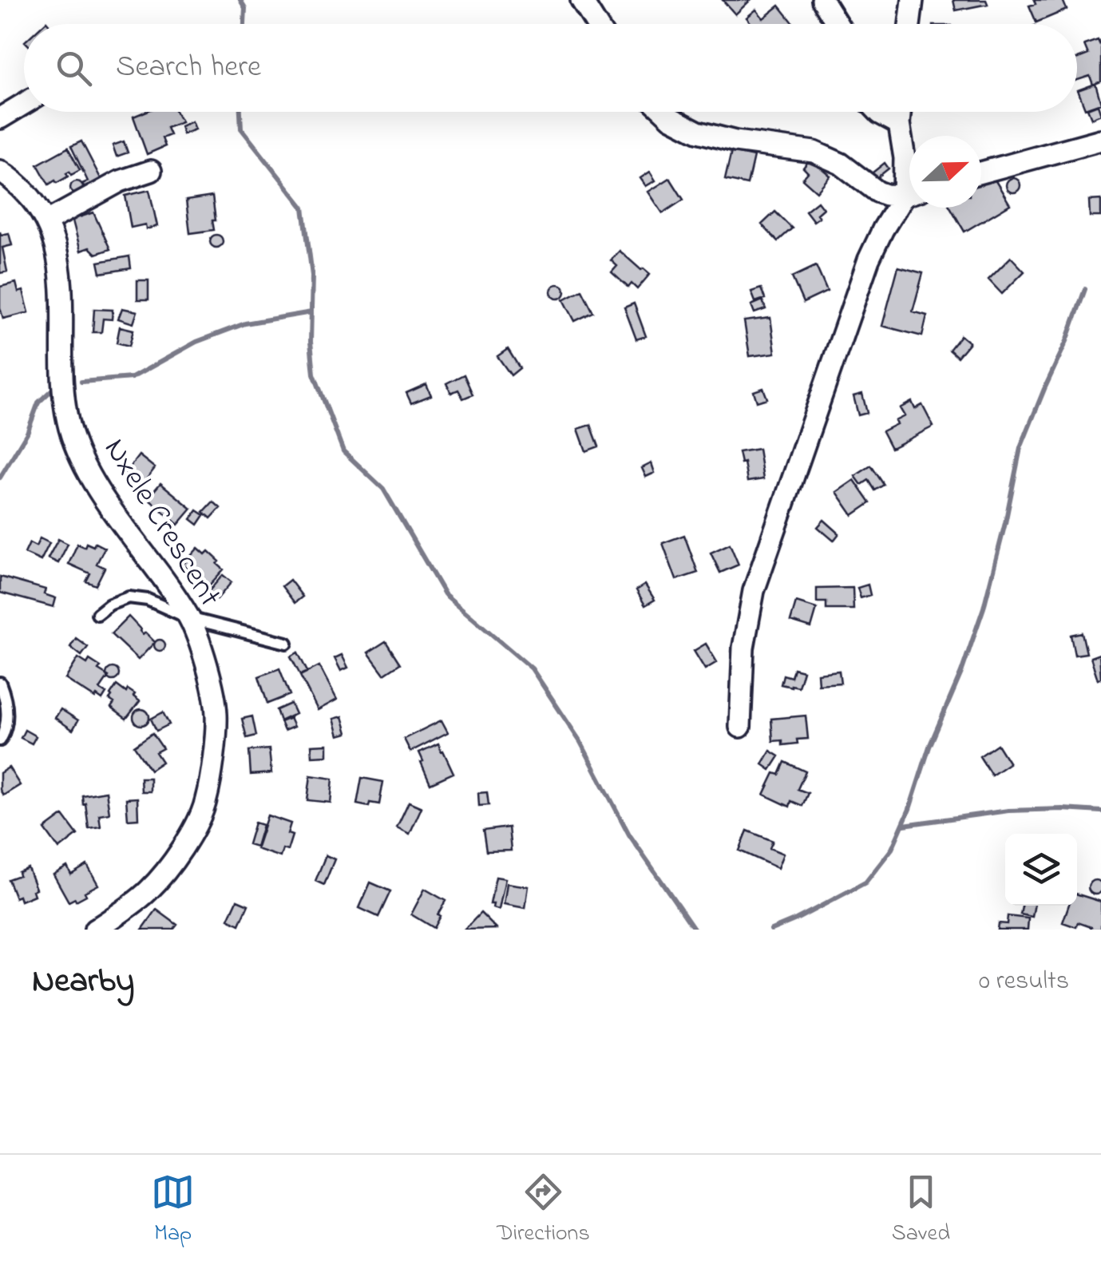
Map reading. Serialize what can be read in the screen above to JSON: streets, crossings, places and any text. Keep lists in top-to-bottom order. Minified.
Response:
{"streets":{"street":["Nxele Crescent"]},"north":"right","page":{"search":"Search here","heading":["Nearby","0 results"],"nav":["Map","Directions","Saved"]}}
